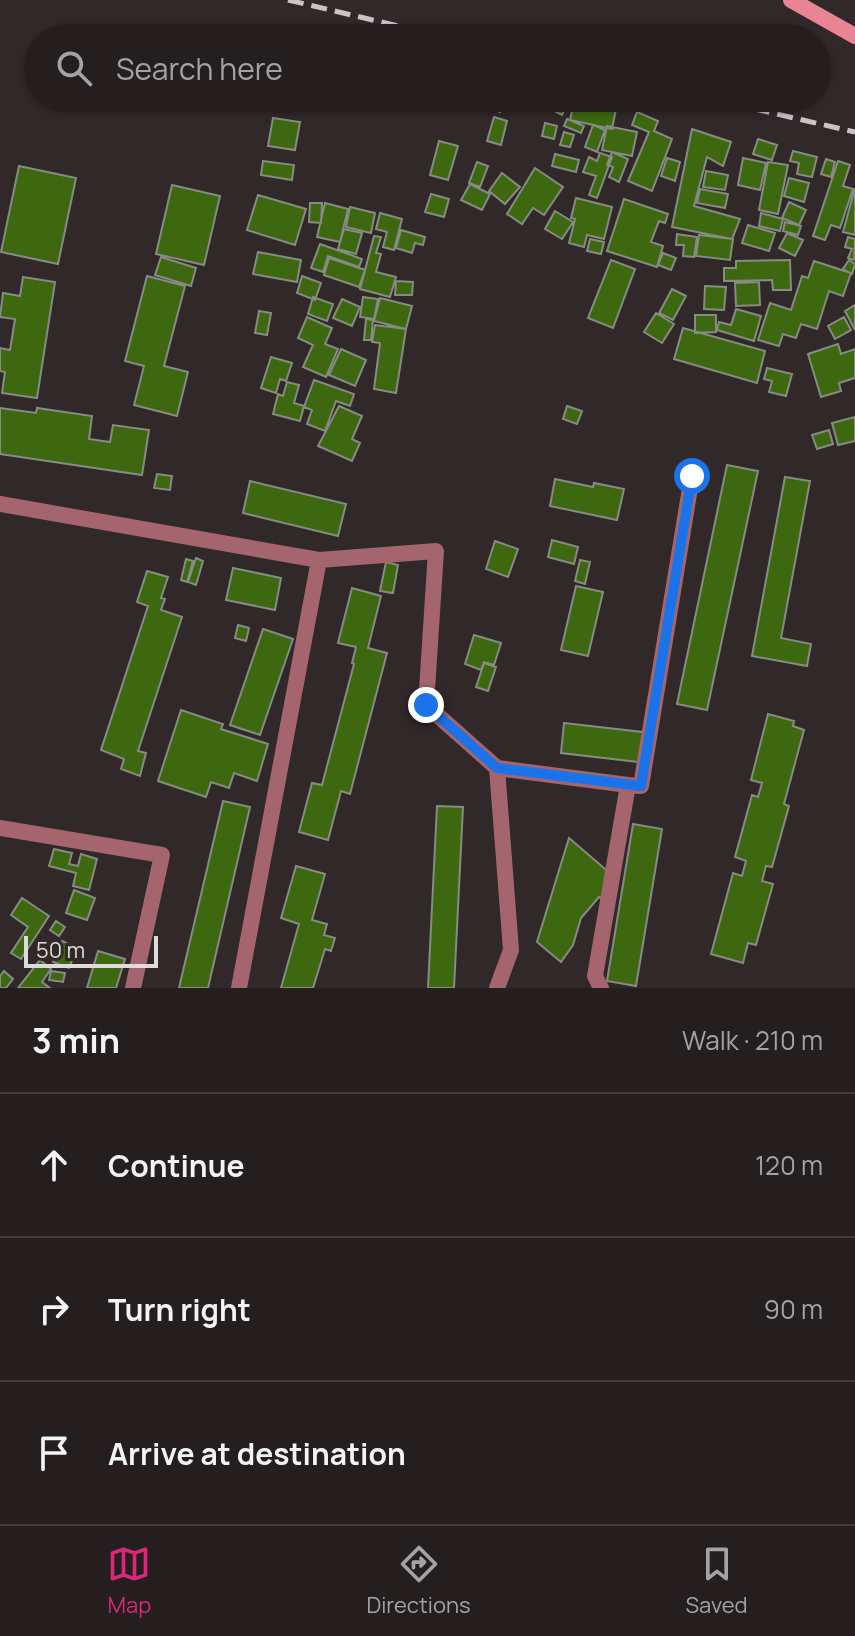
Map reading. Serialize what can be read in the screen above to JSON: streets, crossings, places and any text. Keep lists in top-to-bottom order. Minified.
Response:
{"scale_bar":"50 m","page":{"search":"Search here","scale":"50 m","heading":["3 min","Walk · 210 m"],"list":[["Continue","120 m"],["Turn right","90 m"],"Arrive at destination"],"nav":["Map","Directions","Saved"]}}
